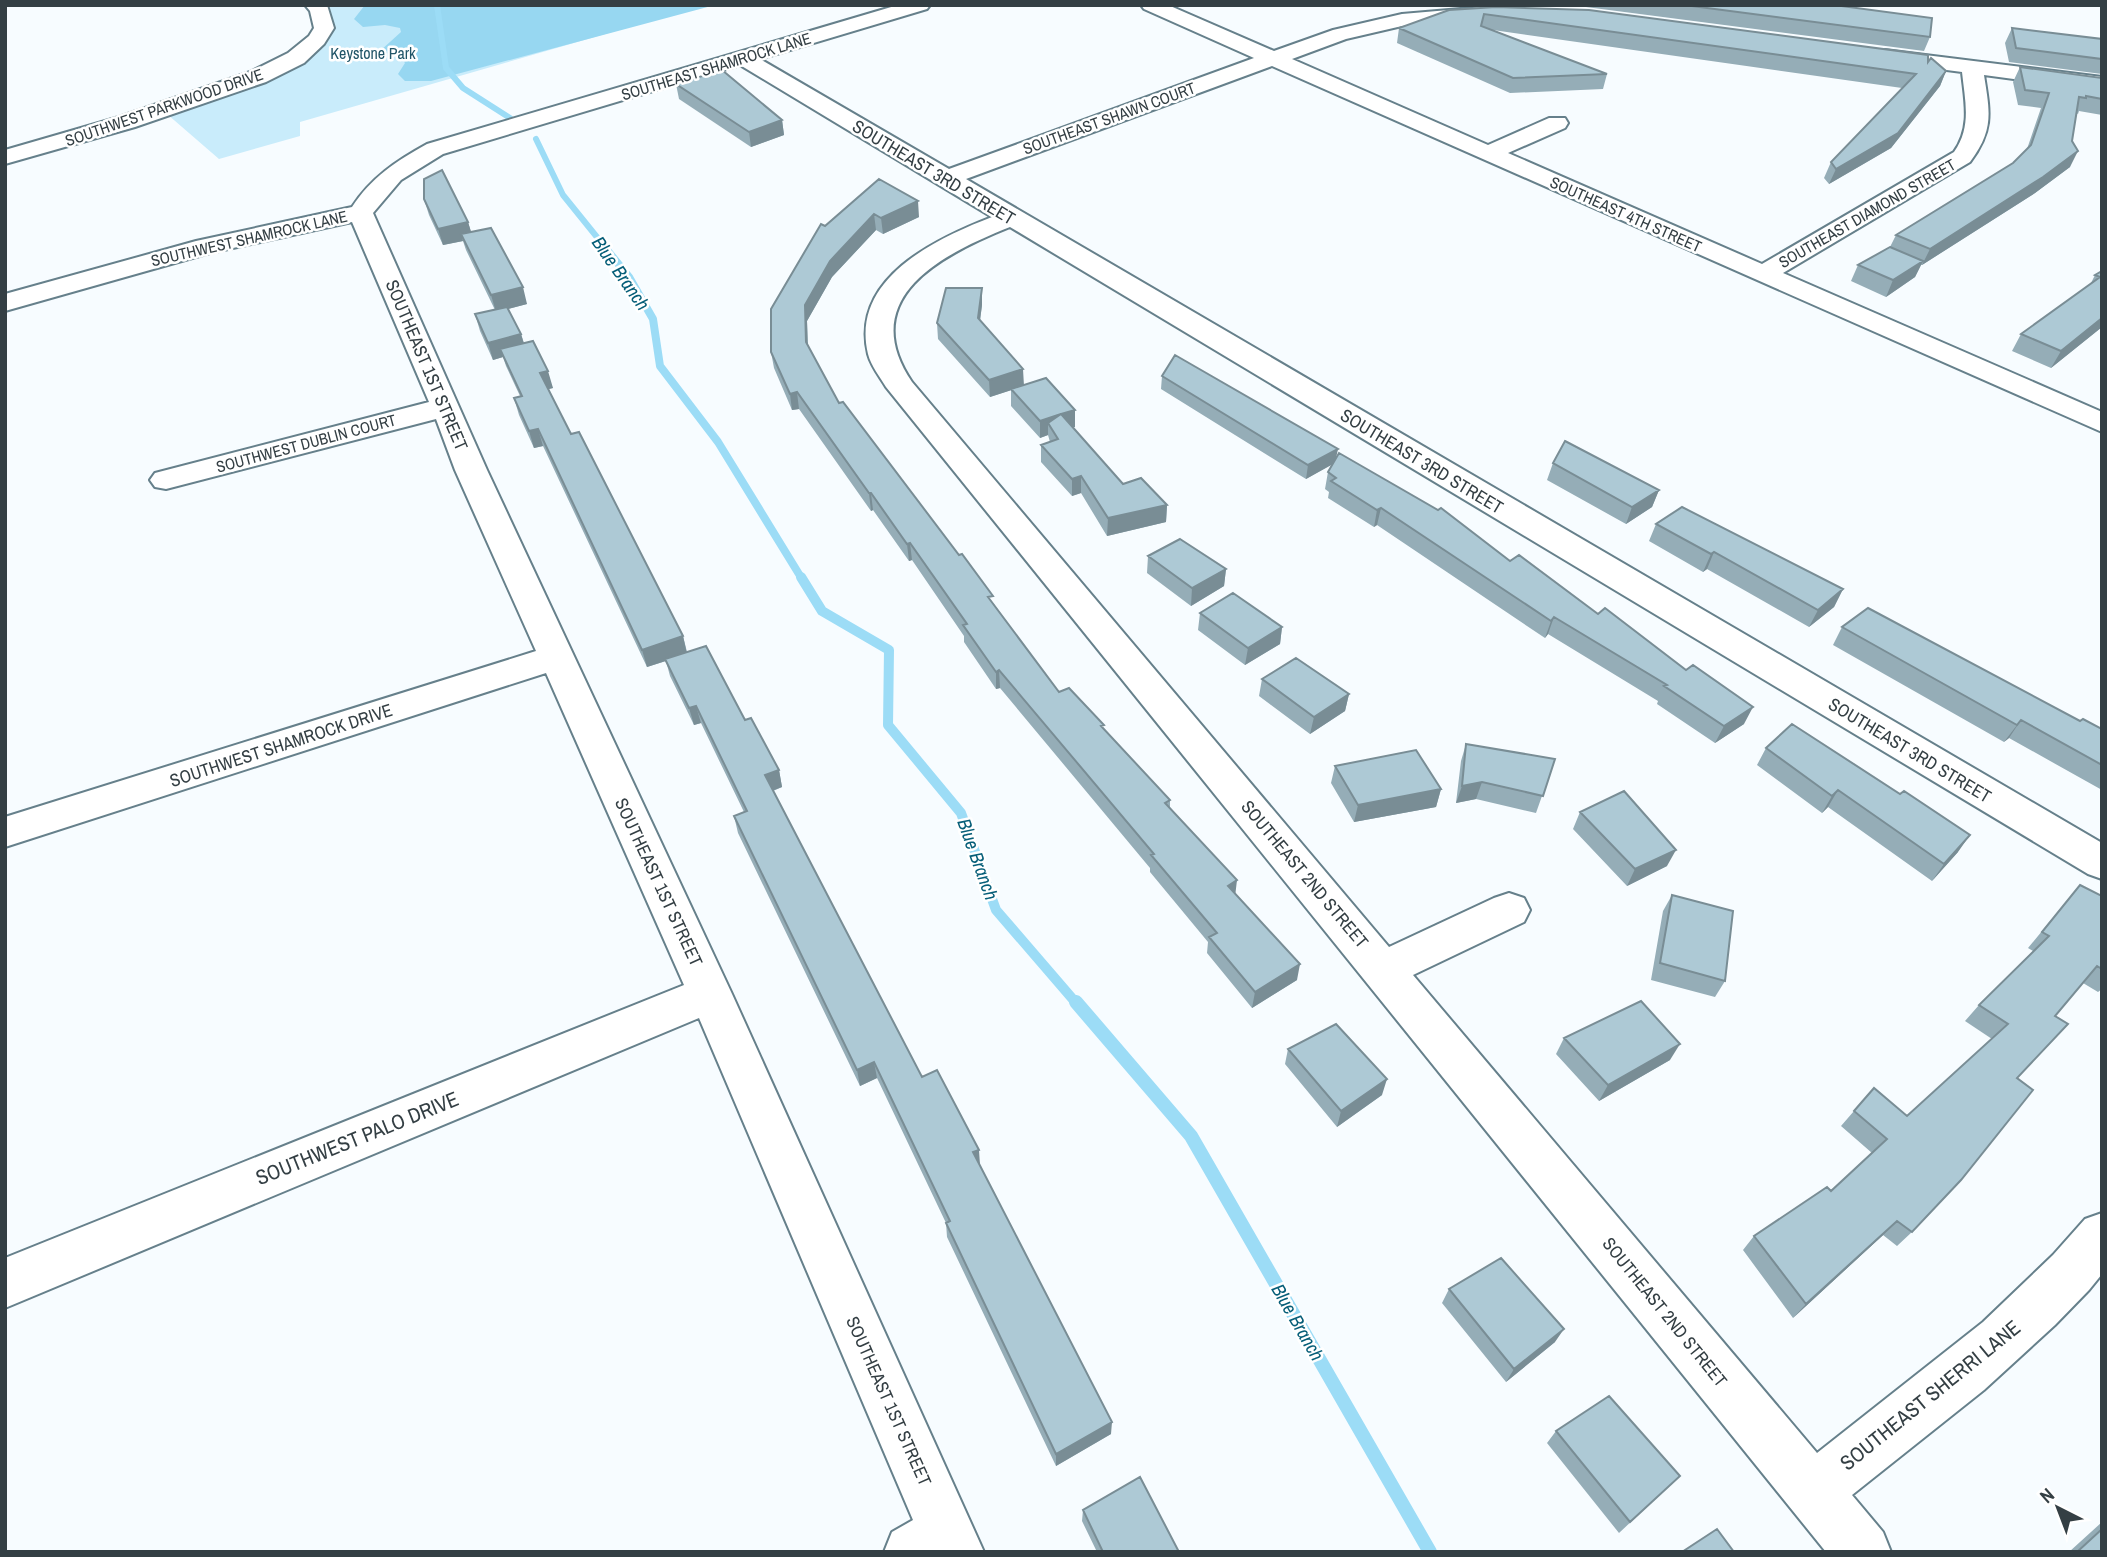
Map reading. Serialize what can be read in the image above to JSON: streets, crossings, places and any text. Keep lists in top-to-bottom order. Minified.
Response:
{"streets":{"street":["SOUTHEAST SHAMROCK LANE","SOUTHWEST PARKWOOD DRIVE","SOUTHEAST SHAWN COURT","SOUTHEAST 3RD STREET","SOUTHEAST DIAMOND STREET","SOUTHEAST 4TH STREET","SOUTHWEST SHAMROCK LANE","SOUTHEAST 1ST STREET","SOUTHWEST DUBLIN COURT","SOUTHWEST SHAMROCK DRIVE","SOUTHEAST 2ND STREET","SOUTHWEST PALO DRIVE","SOUTHEAST SHERRI LANE"]},"crossings":[["SOUTHEAST SHAMROCK LANE","SOUTHEAST 3RD STREET"],["SOUTHEAST SHAMROCK LANE","SOUTHWEST SHAMROCK LANE"],["SOUTHEAST SHAWN COURT","SOUTHEAST 3RD STREET"],["SOUTHEAST SHAWN COURT","SOUTHEAST 4TH STREET"],["SOUTHEAST 3RD STREET","SOUTHEAST 2ND STREET"],["SOUTHEAST DIAMOND STREET","SOUTHEAST 4TH STREET"],["SOUTHWEST SHAMROCK LANE","SOUTHEAST 1ST STREET"],["SOUTHEAST 1ST STREET","SOUTHWEST DUBLIN COURT"],["SOUTHEAST 1ST STREET","SOUTHWEST SHAMROCK DRIVE"],["SOUTHEAST 1ST STREET","SOUTHWEST PALO DRIVE"],["SOUTHEAST 2ND STREET","SOUTHEAST SHERRI LANE"]],"water":["Blue Branch"],"parks":["Keystone Park"],"north":"top left"}
